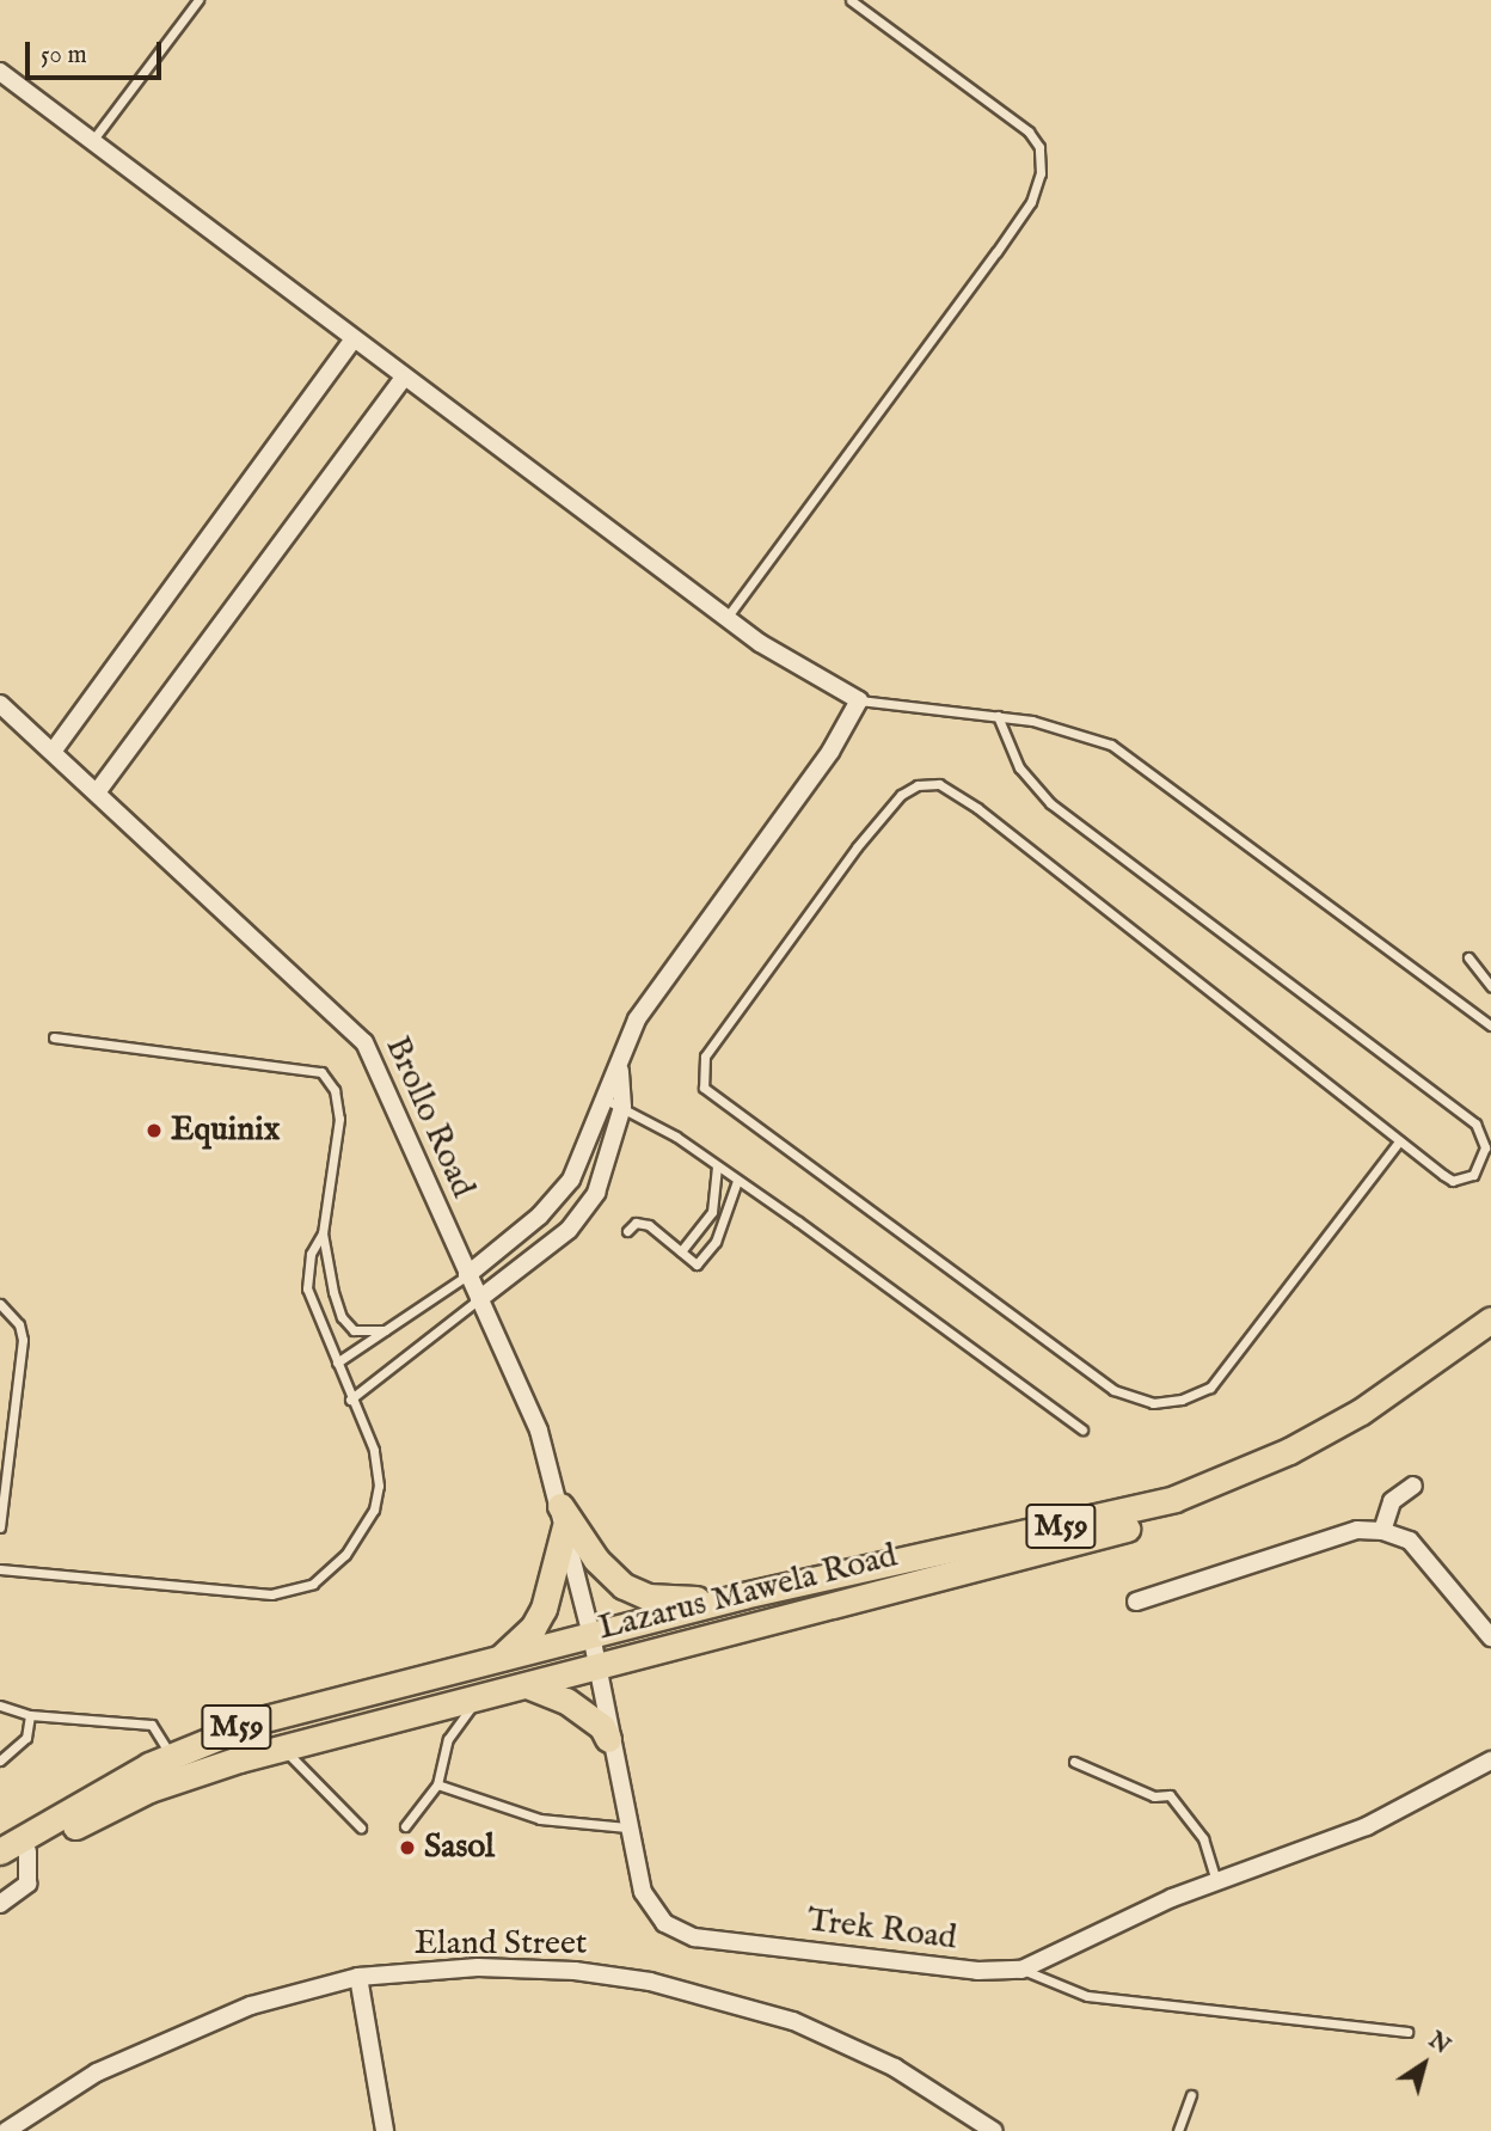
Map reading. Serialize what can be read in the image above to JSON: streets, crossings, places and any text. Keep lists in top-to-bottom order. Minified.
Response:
{"streets":{"main road":["M59","Lazarus Mawela Road"],"street":["Brollo Road","Trek Road","Eland Street"]},"crossings":[["Brollo Road","M59"],["Brollo Road","Lazarus Mawela Road"],["Brollo Road","Trek Road"],["M59","Lazarus Mawela Road"],["M59","Trek Road"],["Lazarus Mawela Road","Trek Road"]],"places":["Equinix","Sasol"],"scale_bar":"50 m","north":"top right"}
